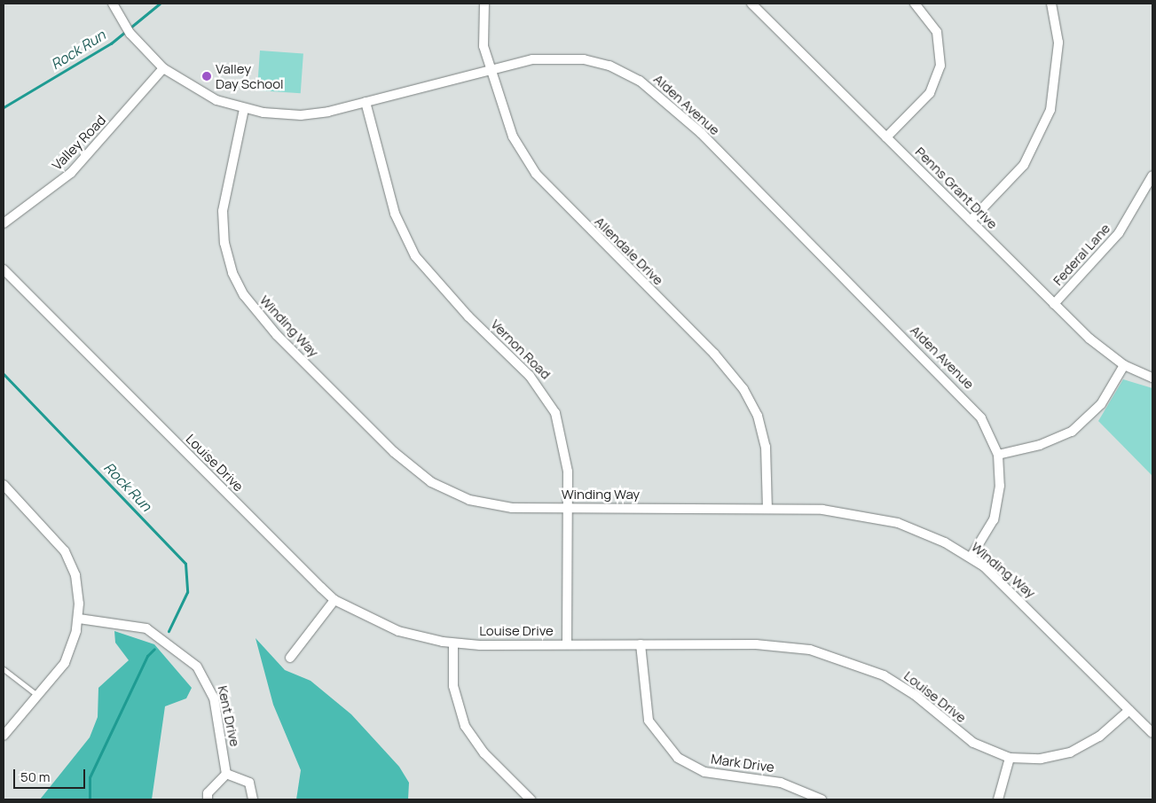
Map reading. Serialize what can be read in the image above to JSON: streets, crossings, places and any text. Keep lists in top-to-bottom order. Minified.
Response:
{"streets":{"street":["Alden Avenue","Valley Road","Penns Grant Drive","Allendale Drive","Federal Lane","Winding Way","Vernon Road","Louise Drive","Kent Drive","Mark Drive"]},"crossings":[["Alden Avenue","Valley Road"],["Alden Avenue","Allendale Drive"],["Alden Avenue","Winding Way"],["Alden Avenue","Vernon Road"],["Penns Grant Drive","Federal Lane"],["Allendale Drive","Winding Way"],["Winding Way","Vernon Road"],["Winding Way","Louise Drive"],["Vernon Road","Louise Drive"],["Louise Drive","Mark Drive"]],"water":["Rock Run"],"places":["Valley Day School"],"scale_bar":"50 m"}
